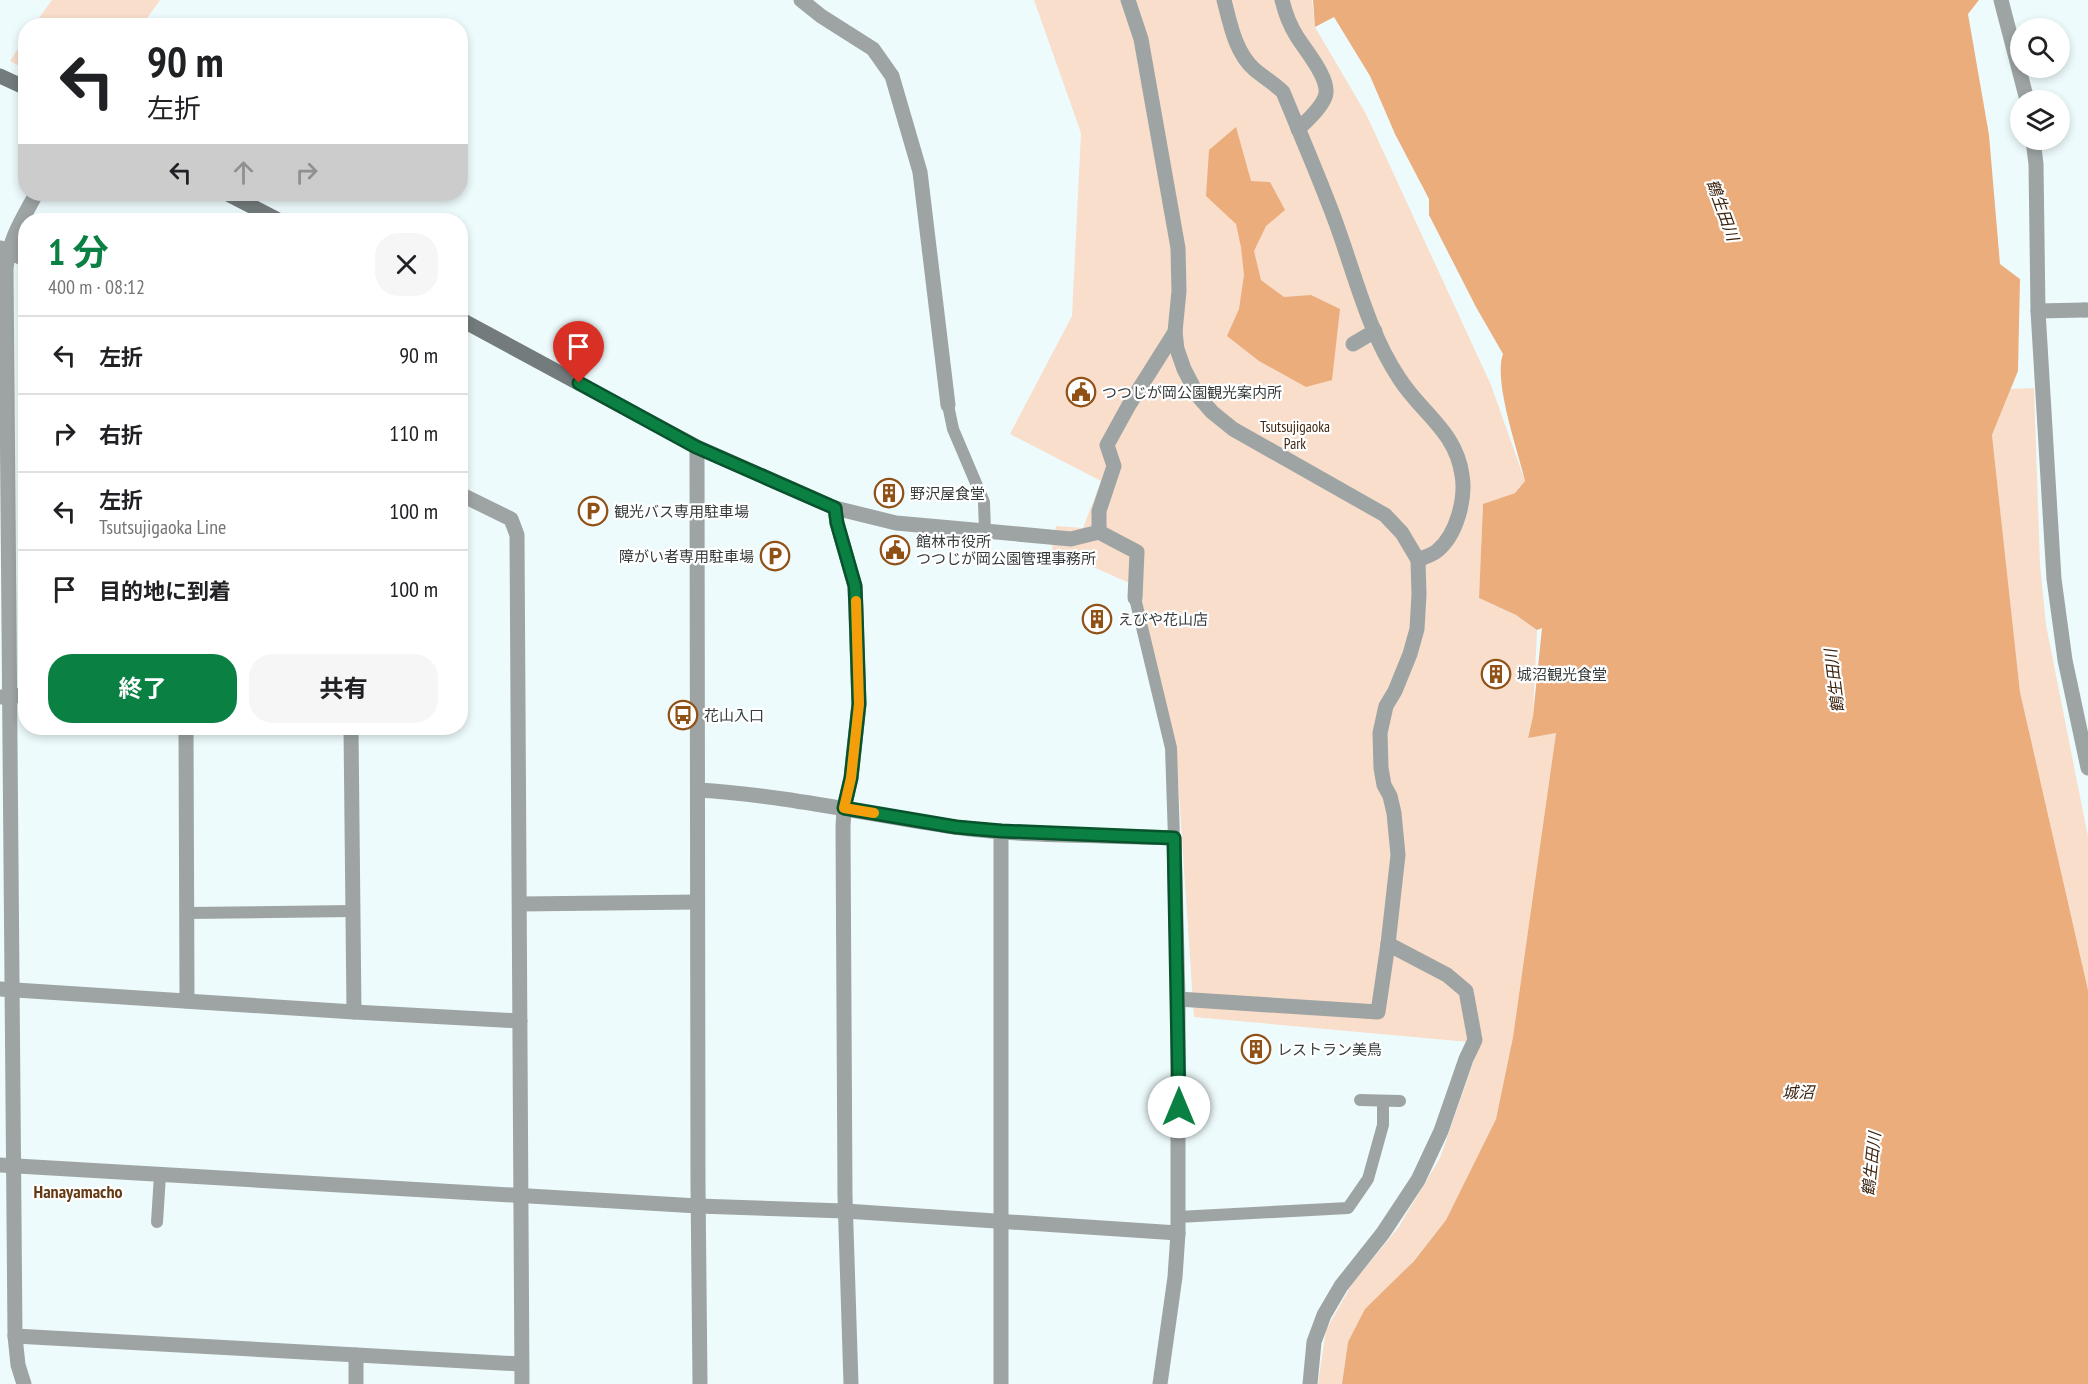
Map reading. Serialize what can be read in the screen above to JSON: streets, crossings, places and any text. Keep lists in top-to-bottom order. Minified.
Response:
{"districts":["Hanayamacho"],"water":["鶴生田川","城沼"],"parks":["Tsutsujigaoka Park"],"places":{"public building":["つつじが岡公園観光案内所","館林市役所 つつじが岡公園管理事務所"],"building":["野沢屋食堂","えびや花山店","城沼観光食堂","レストラン美鳥"],"parking":["観光バス専用駐車場","障がい者専用駐車場"],"bus stop":["花山入口"]},"page":{"turn":["90 m","左折"],"heading":["1 分","400 m · 08:12"],"list":[{"name":"左折","value":"90 m"},{"name":"右折","value":"110 m"},{"name":"左折","note":"Tsutsujigaoka Line","value":"100 m"},{"name":"目的地に到着","value":"100 m"}],"buttons":["終了","共有"]}}
